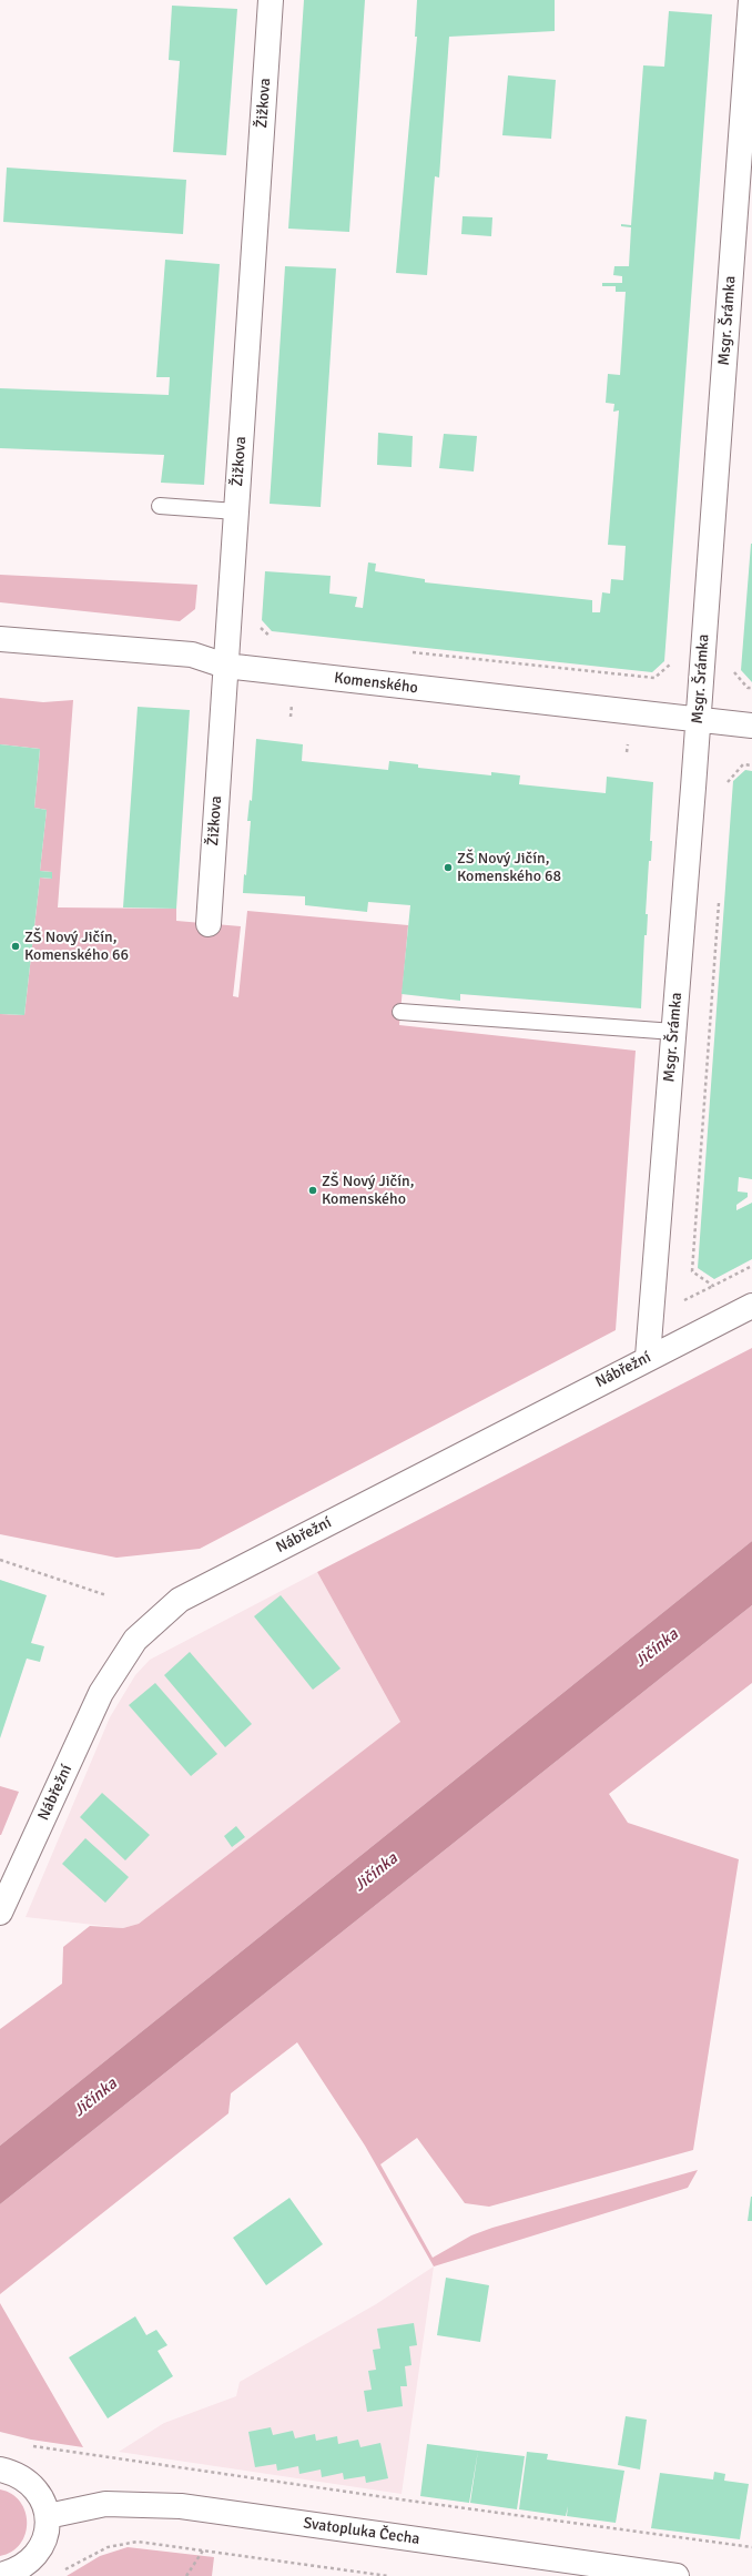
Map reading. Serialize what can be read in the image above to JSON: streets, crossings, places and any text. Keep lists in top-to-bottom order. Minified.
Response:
{"streets":{"street":["Žižkova","Msgr. Šrámka","Komenského","Nábřežní","Svatopluka Čecha"]},"crossings":[["Žižkova","Komenského"],["Msgr. Šrámka","Komenského"],["Msgr. Šrámka","Nábřežní"]],"water":["Jičínka"],"places":["ZŠ Nový Jičín, Komenského 68","ZŠ Nový Jičín, Komenského 66","ZŠ Nový Jičín, Komenského"]}
